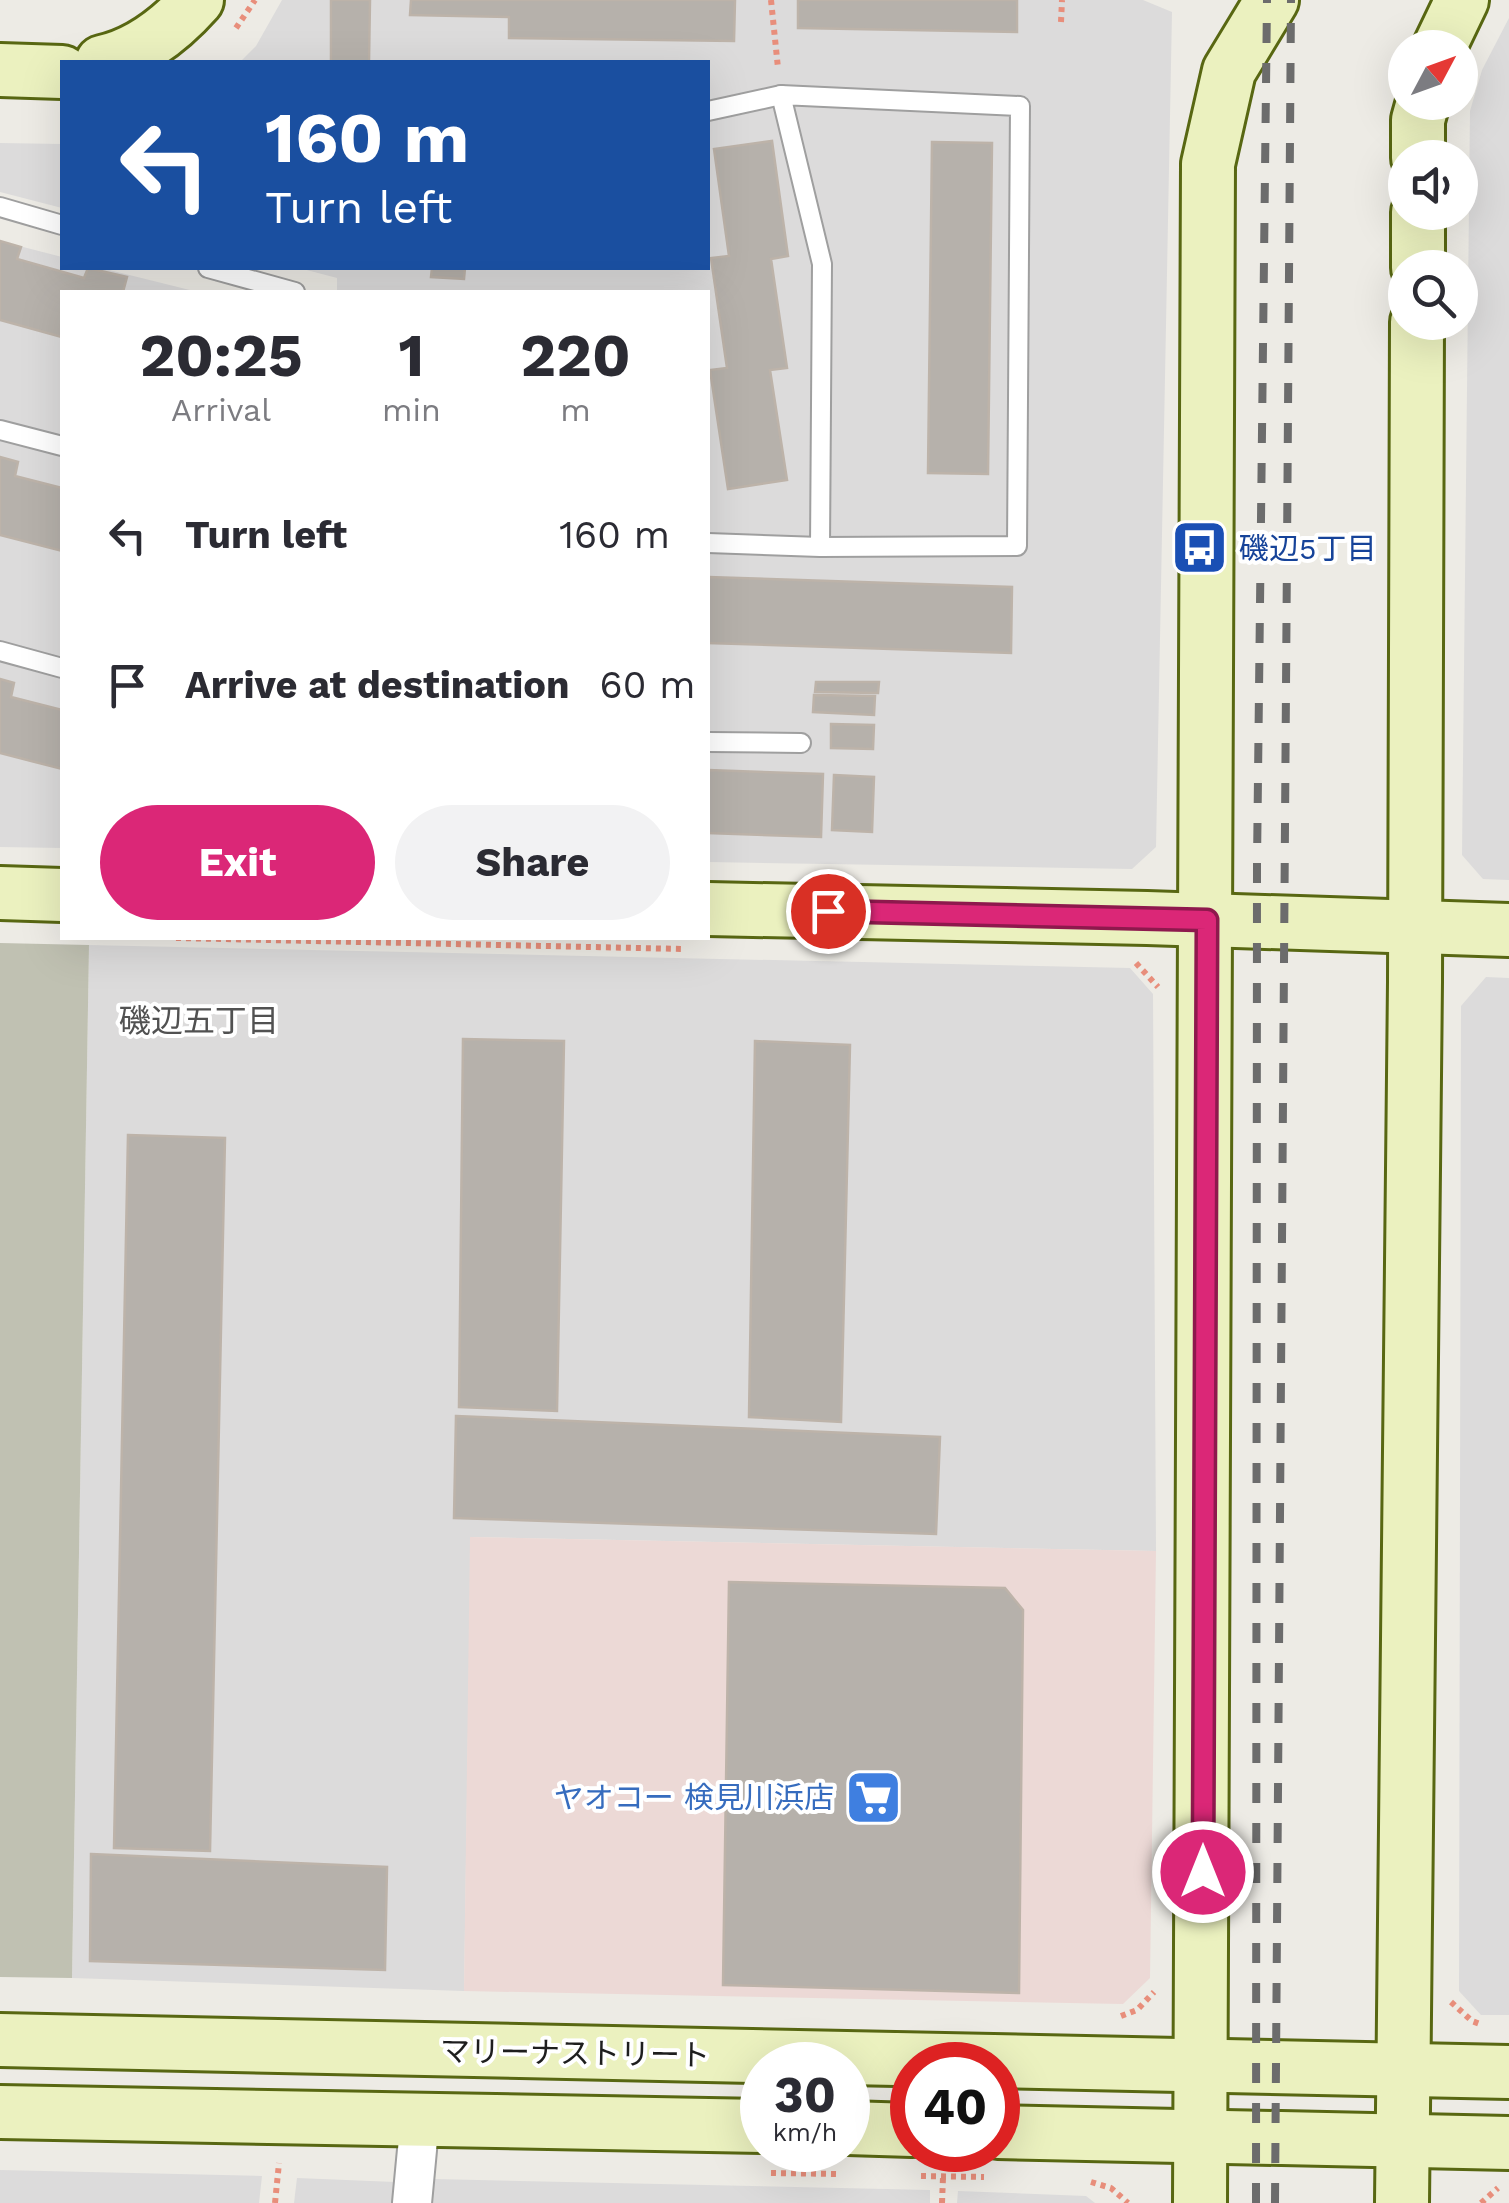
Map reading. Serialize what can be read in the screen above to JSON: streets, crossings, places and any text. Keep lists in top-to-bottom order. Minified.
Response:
{"streets":{"street":["マリーナストリート"]},"districts":["磯辺五丁目"],"places":{"bus stop":["磯辺5丁目"],"supermarket":["ヤオコー 検見川浜店"]},"north":"top right","page":{"turn":["160 m","Turn left"],"eta":["20:25","Arrival","1","min","220","m"],"list":[{"name":"Turn left","value":"160 m"},{"name":"Arrive at destination","value":"60 m"}],"buttons":["Exit","Share"],"speed":"30 km/h","limit":"40"}}
